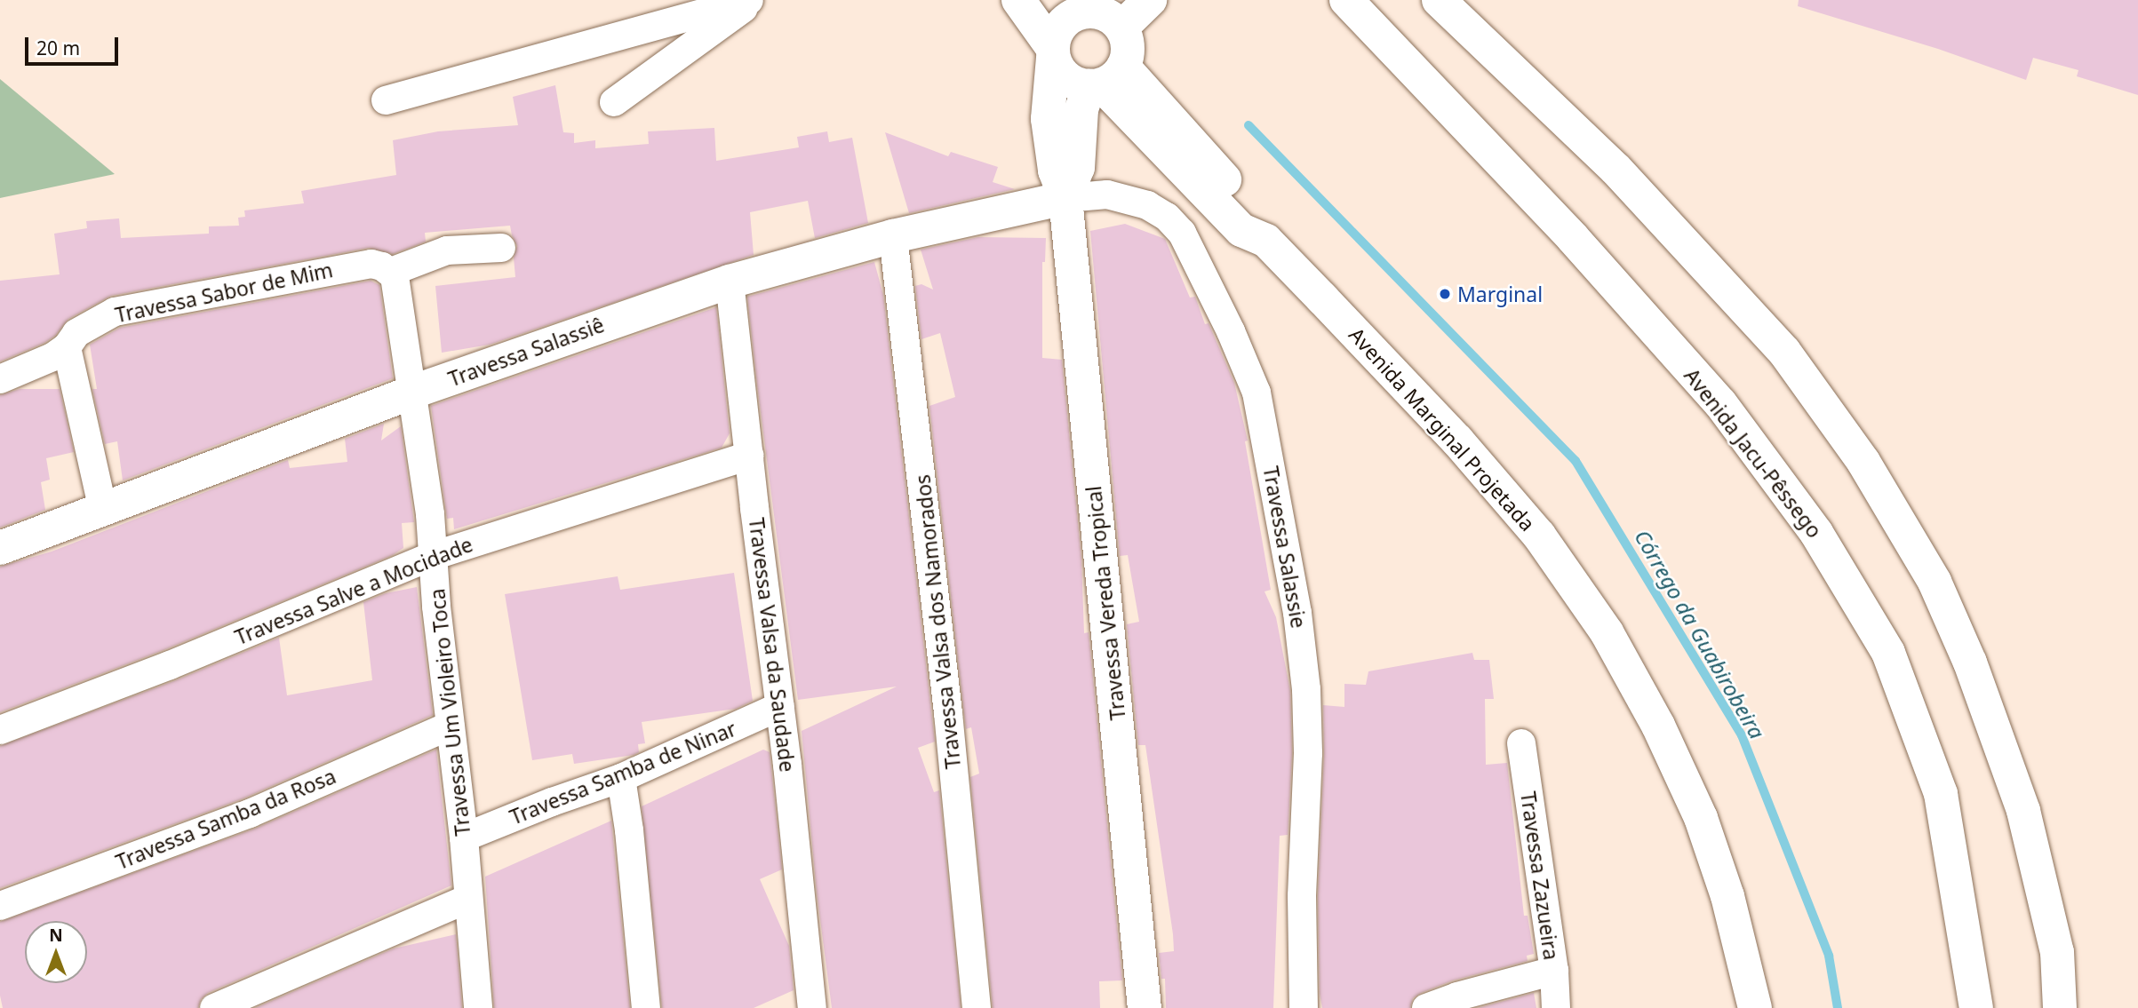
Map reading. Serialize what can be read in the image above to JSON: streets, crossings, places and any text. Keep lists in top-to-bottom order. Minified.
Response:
{"streets":{"main road":["Travessa Salassiê","Avenida Marginal Projetada","Avenida Jacu-Pêssego","Travessa Vereda Tropical"],"street":["Travessa Sabor de Mim","Travessa Salassie","Travessa Salve a Mocidade","Travessa Valsa dos Namorados","Travessa Valsa da Saudade","Travessa Um Violeiro Toca","Travessa Samba de Ninar","Travessa Samba da Rosa","Travessa Zazueira"]},"crossings":[["Travessa Sabor de Mim","Travessa Um Violeiro Toca"],["Travessa Salassiê","Travessa Salassie"],["Travessa Salassiê","Travessa Vereda Tropical"],["Travessa Salassiê","Travessa Valsa dos Namorados"],["Travessa Salassiê","Travessa Valsa da Saudade"],["Travessa Salassiê","Travessa Um Violeiro Toca"],["Avenida Marginal Projetada","Travessa Vereda Tropical"],["Travessa Salassie","Travessa Vereda Tropical"],["Travessa Salve a Mocidade","Travessa Valsa da Saudade"],["Travessa Salve a Mocidade","Travessa Um Violeiro Toca"],["Travessa Valsa da Saudade","Travessa Samba de Ninar"],["Travessa Um Violeiro Toca","Travessa Samba de Ninar"],["Travessa Um Violeiro Toca","Travessa Samba da Rosa"]],"water":["Córrego da Guabirobeira"],"places":["Marginal"],"scale_bar":"20 m","north":"top"}
